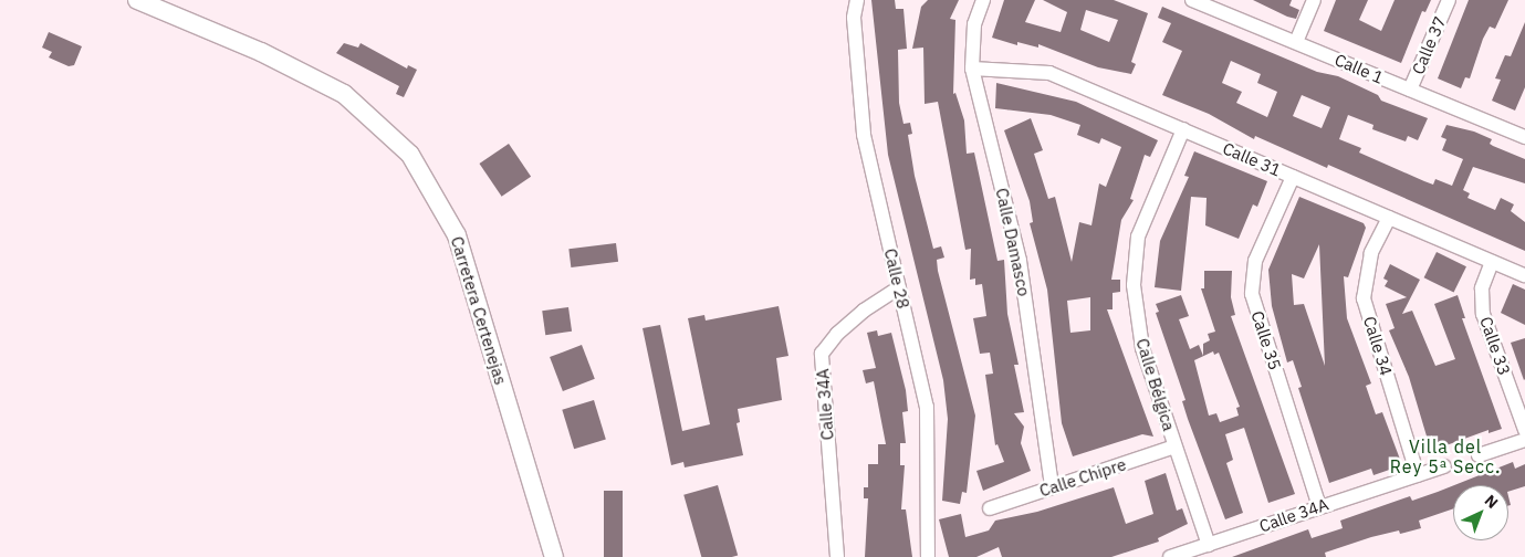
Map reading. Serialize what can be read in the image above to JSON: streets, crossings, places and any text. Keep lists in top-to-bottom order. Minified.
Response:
{"streets":{"main road":["Carretera Certenejas"],"street":["Calle 37","Calle 1","Calle 31","Calle Damasco","Calle 28","Calle 35","Calle 34","Calle 33","Calle Bélgica","Calle 34A","Calle Chipre"]},"crossings":[["Calle 37","Calle 1"],["Calle 31","Calle Damasco"],["Calle 31","Calle 35"],["Calle 31","Calle 34"],["Calle 31","Calle 33"],["Calle 31","Calle Bélgica"],["Calle Damasco","Calle Chipre"],["Calle 28","Calle 34A"],["Calle 35","Calle 34A"],["Calle 34","Calle 34A"],["Calle Bélgica","Calle 34A"],["Calle Bélgica","Calle Chipre"]],"districts":["Villa del Rey 5ª Secc."],"north":"top right"}
